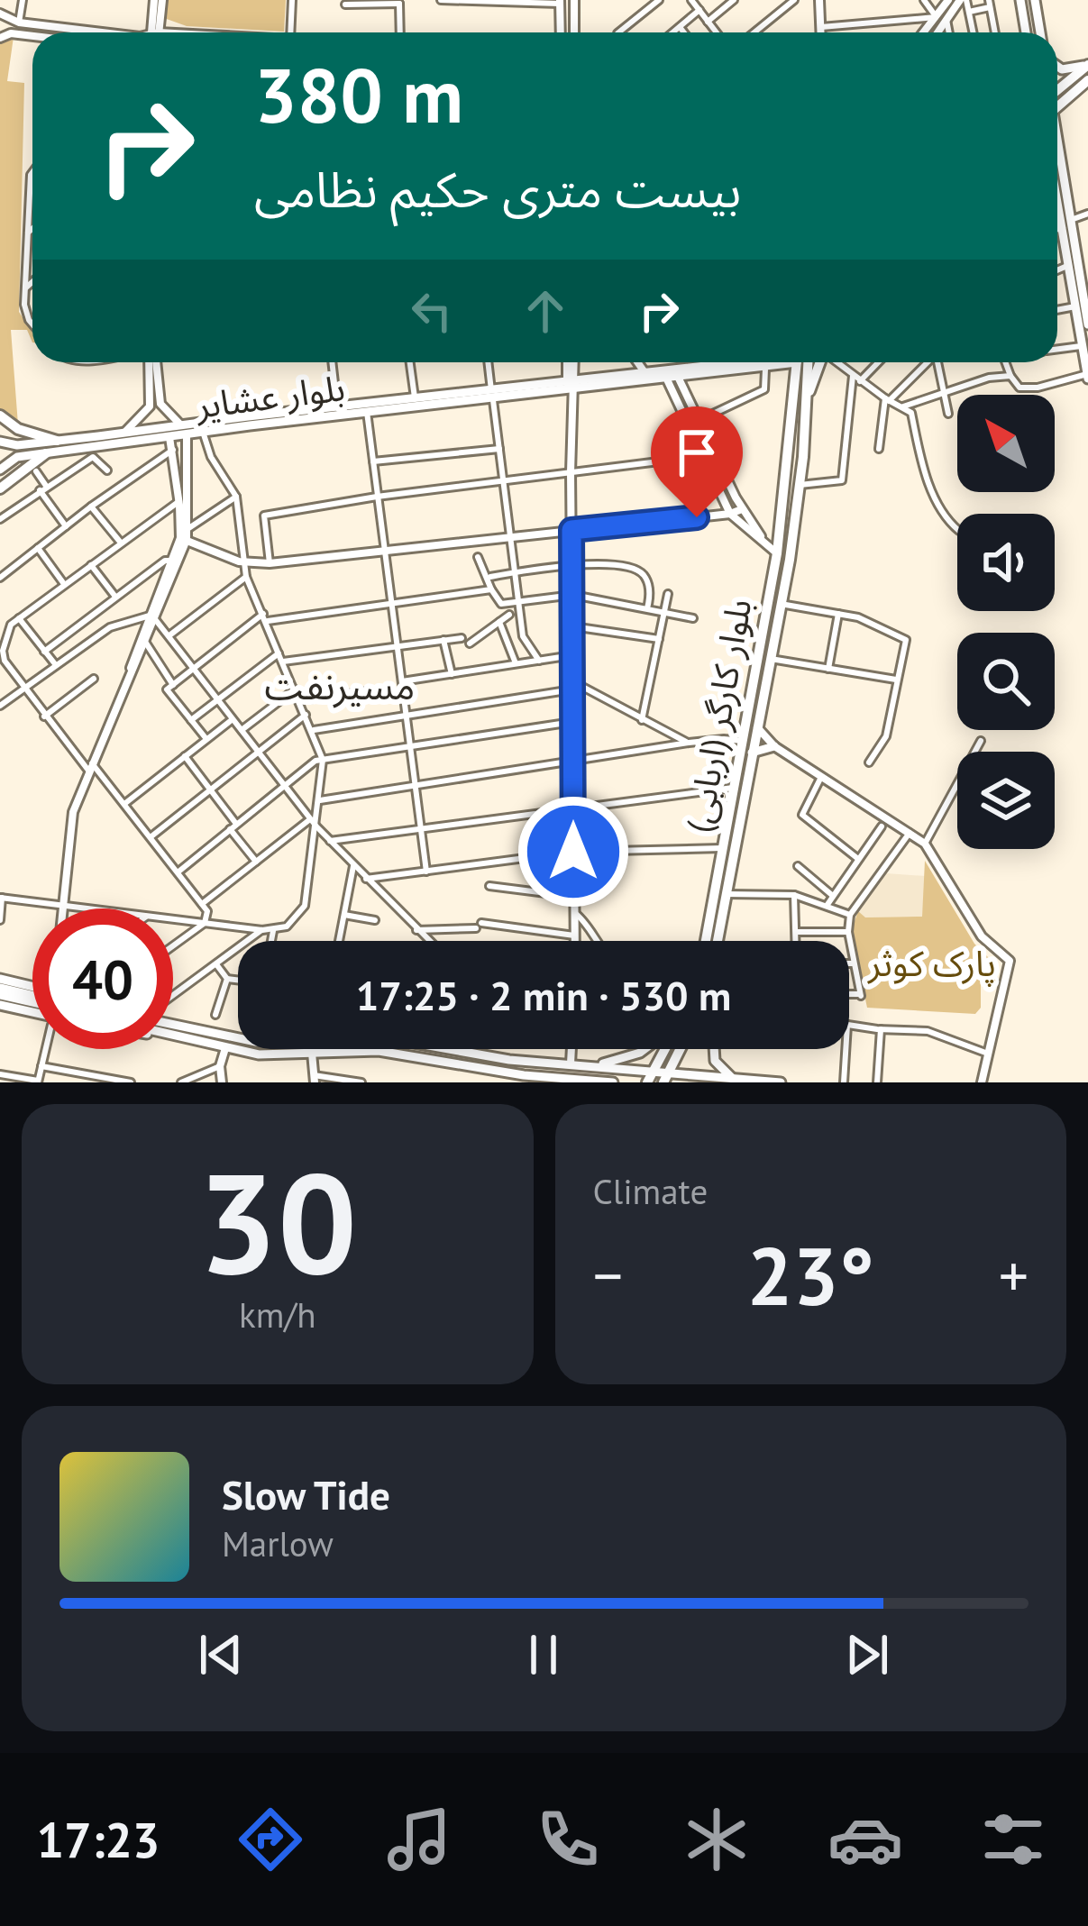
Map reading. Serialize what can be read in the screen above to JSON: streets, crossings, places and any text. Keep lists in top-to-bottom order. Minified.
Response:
{"streets":{"main road":["بلوار عشایر","بلوار کارگر (اربابی)"]},"districts":["مسیرنفت"],"parks":["پارک کوثر"],"north":"top left","page":{"turn":["380 m","بیست متری حکیم نظامی"],"limit":"40","trip":"17:25 · 2 min · 530 m","tile":[["30","km/h"],"Climate"],"heat":["−","23°","+"],"song":["Slow Tide","Marlow"],"tabs":"17:23"}}
